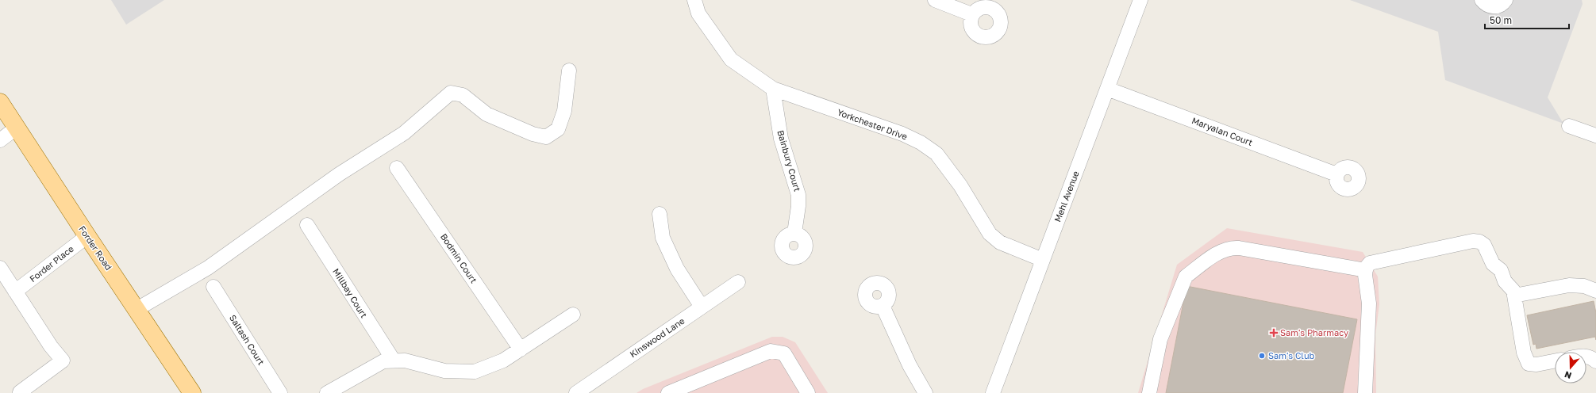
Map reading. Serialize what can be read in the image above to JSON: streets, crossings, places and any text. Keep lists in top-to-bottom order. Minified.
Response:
{"streets":{"main road":["Forder Road"],"street":["Yorkchester Drive","Maryalan Court","Bainbury Court","Mehl Avenue","Bodmin Court","Forder Place","Millbay Court","Kinswood Lane","Saltash Court"]},"crossings":[["Yorkchester Drive","Bainbury Court"],["Yorkchester Drive","Mehl Avenue"],["Maryalan Court","Mehl Avenue"],["Forder Road","Forder Place"]],"places":{"health":["Sam's Pharmacy"],"other":["Sam's Club"]},"scale_bar":"50 m","north":"bottom"}
